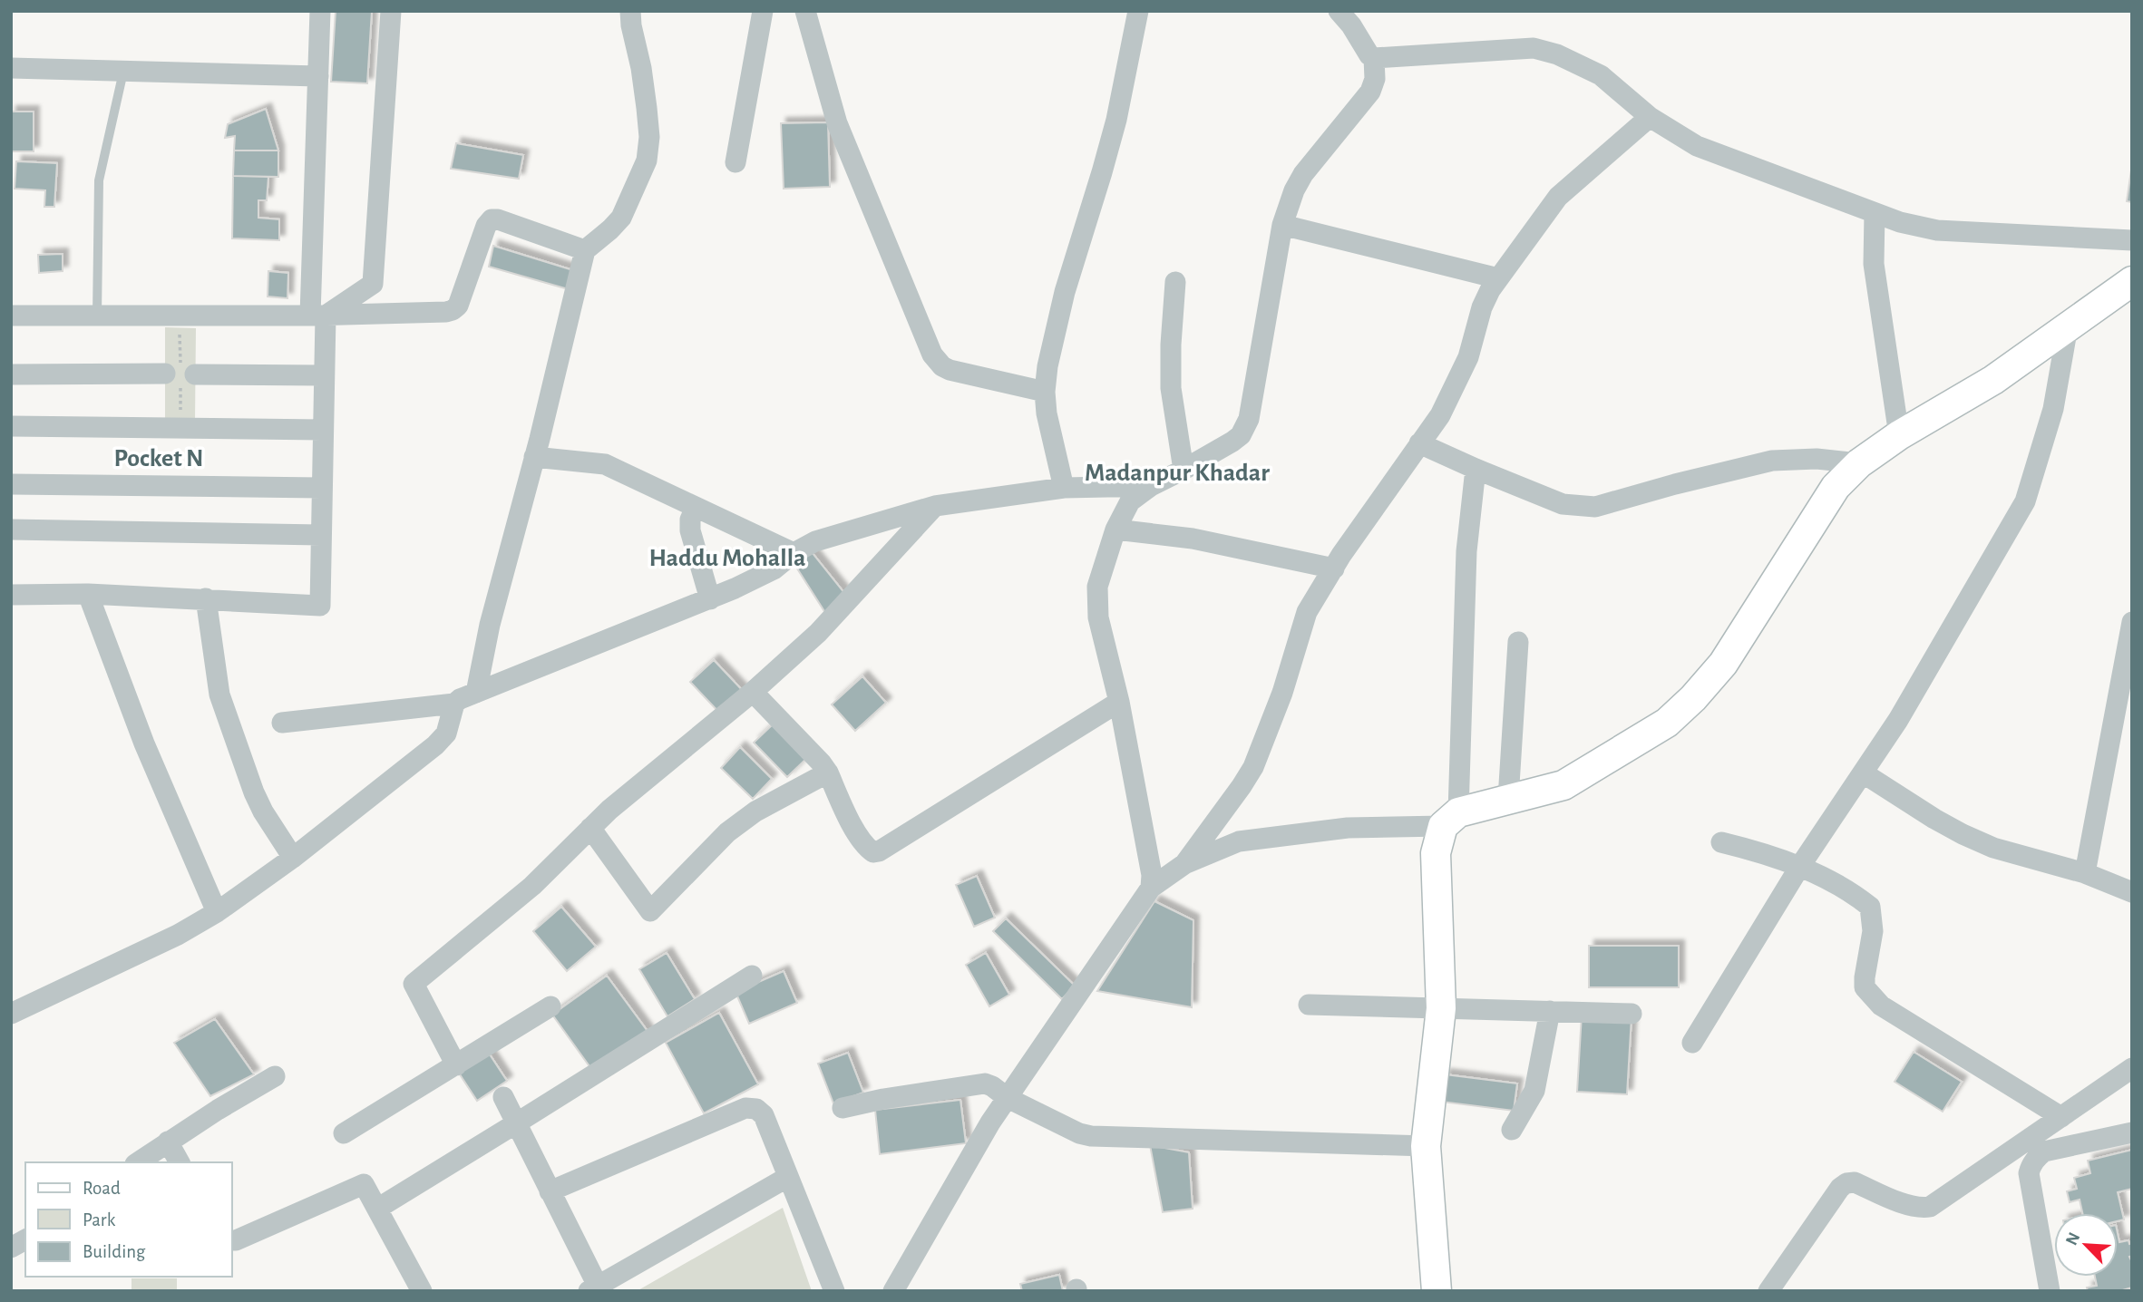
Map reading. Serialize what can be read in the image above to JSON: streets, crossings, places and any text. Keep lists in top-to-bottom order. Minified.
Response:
{"districts":["Pocket N","Madanpur Khadar","Haddu Mohalla"],"legend":["Road","Park","Building"],"north":"top left"}
